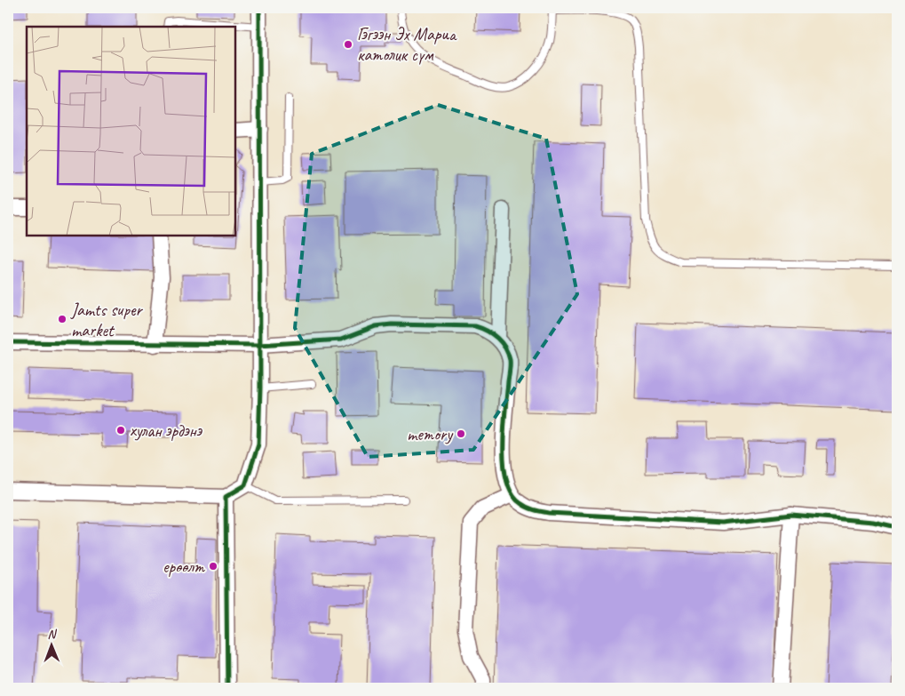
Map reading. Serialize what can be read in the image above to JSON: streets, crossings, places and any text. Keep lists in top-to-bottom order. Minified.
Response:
{"places":["Гэгээн Эх Мариа католик сүм","Jamts super market","хулан эрдэнэ","memory","ерөөлт"],"north":"top"}
